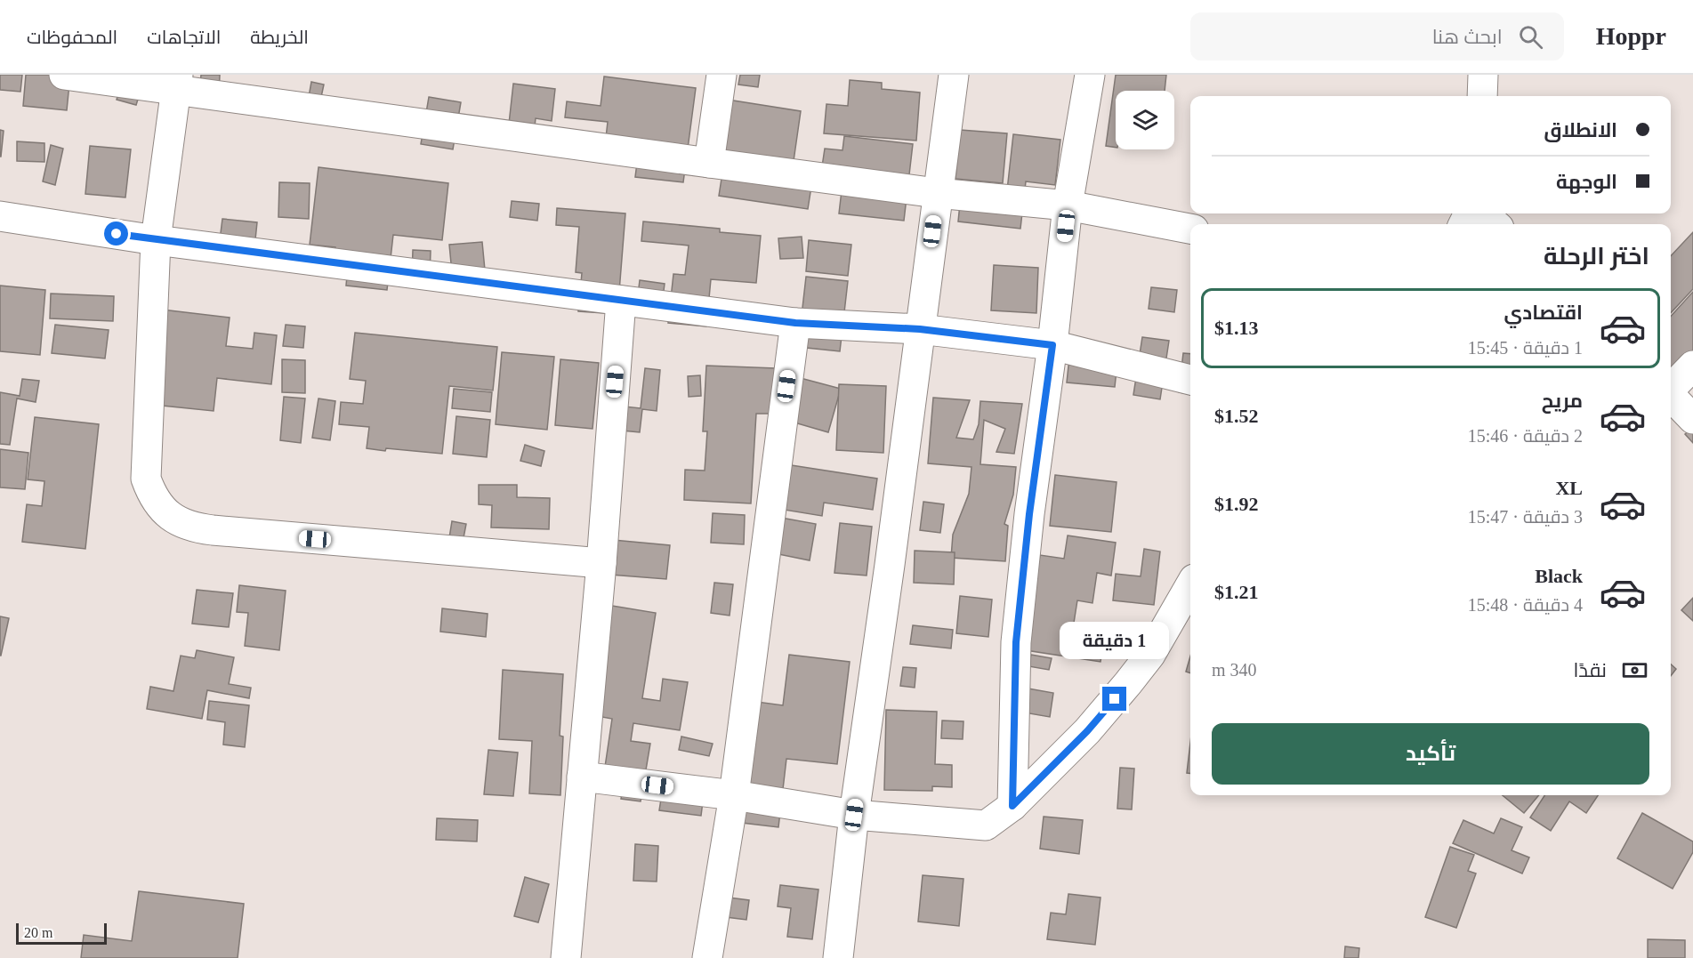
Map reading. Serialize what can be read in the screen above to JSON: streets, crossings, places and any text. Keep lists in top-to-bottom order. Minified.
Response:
{"scale_bar":"20 m","page":{"header":"Hoppr","search":"ابحث هنا","nav":["الخريطة","الاتجاهات","المحفوظات"],"banner":["الانطلاق","الوجهة"],"heading":"اختر الرحلة","list":[{"name":"اقتصادي","note":"1 دقيقة · 15:45","value":"$1.13"},{"name":"مريح","note":"2 دقيقة · 15:46","value":"$1.52"},{"name":"XL","note":"3 دقيقة · 15:47","value":"$1.92"},{"name":"Black","note":"4 دقيقة · 15:48","value":"$1.21"}],"bubble":"1 دقيقة","pay":["نقدًا","340 m"],"buttons":"تأكيد","scale":"20 m"}}
